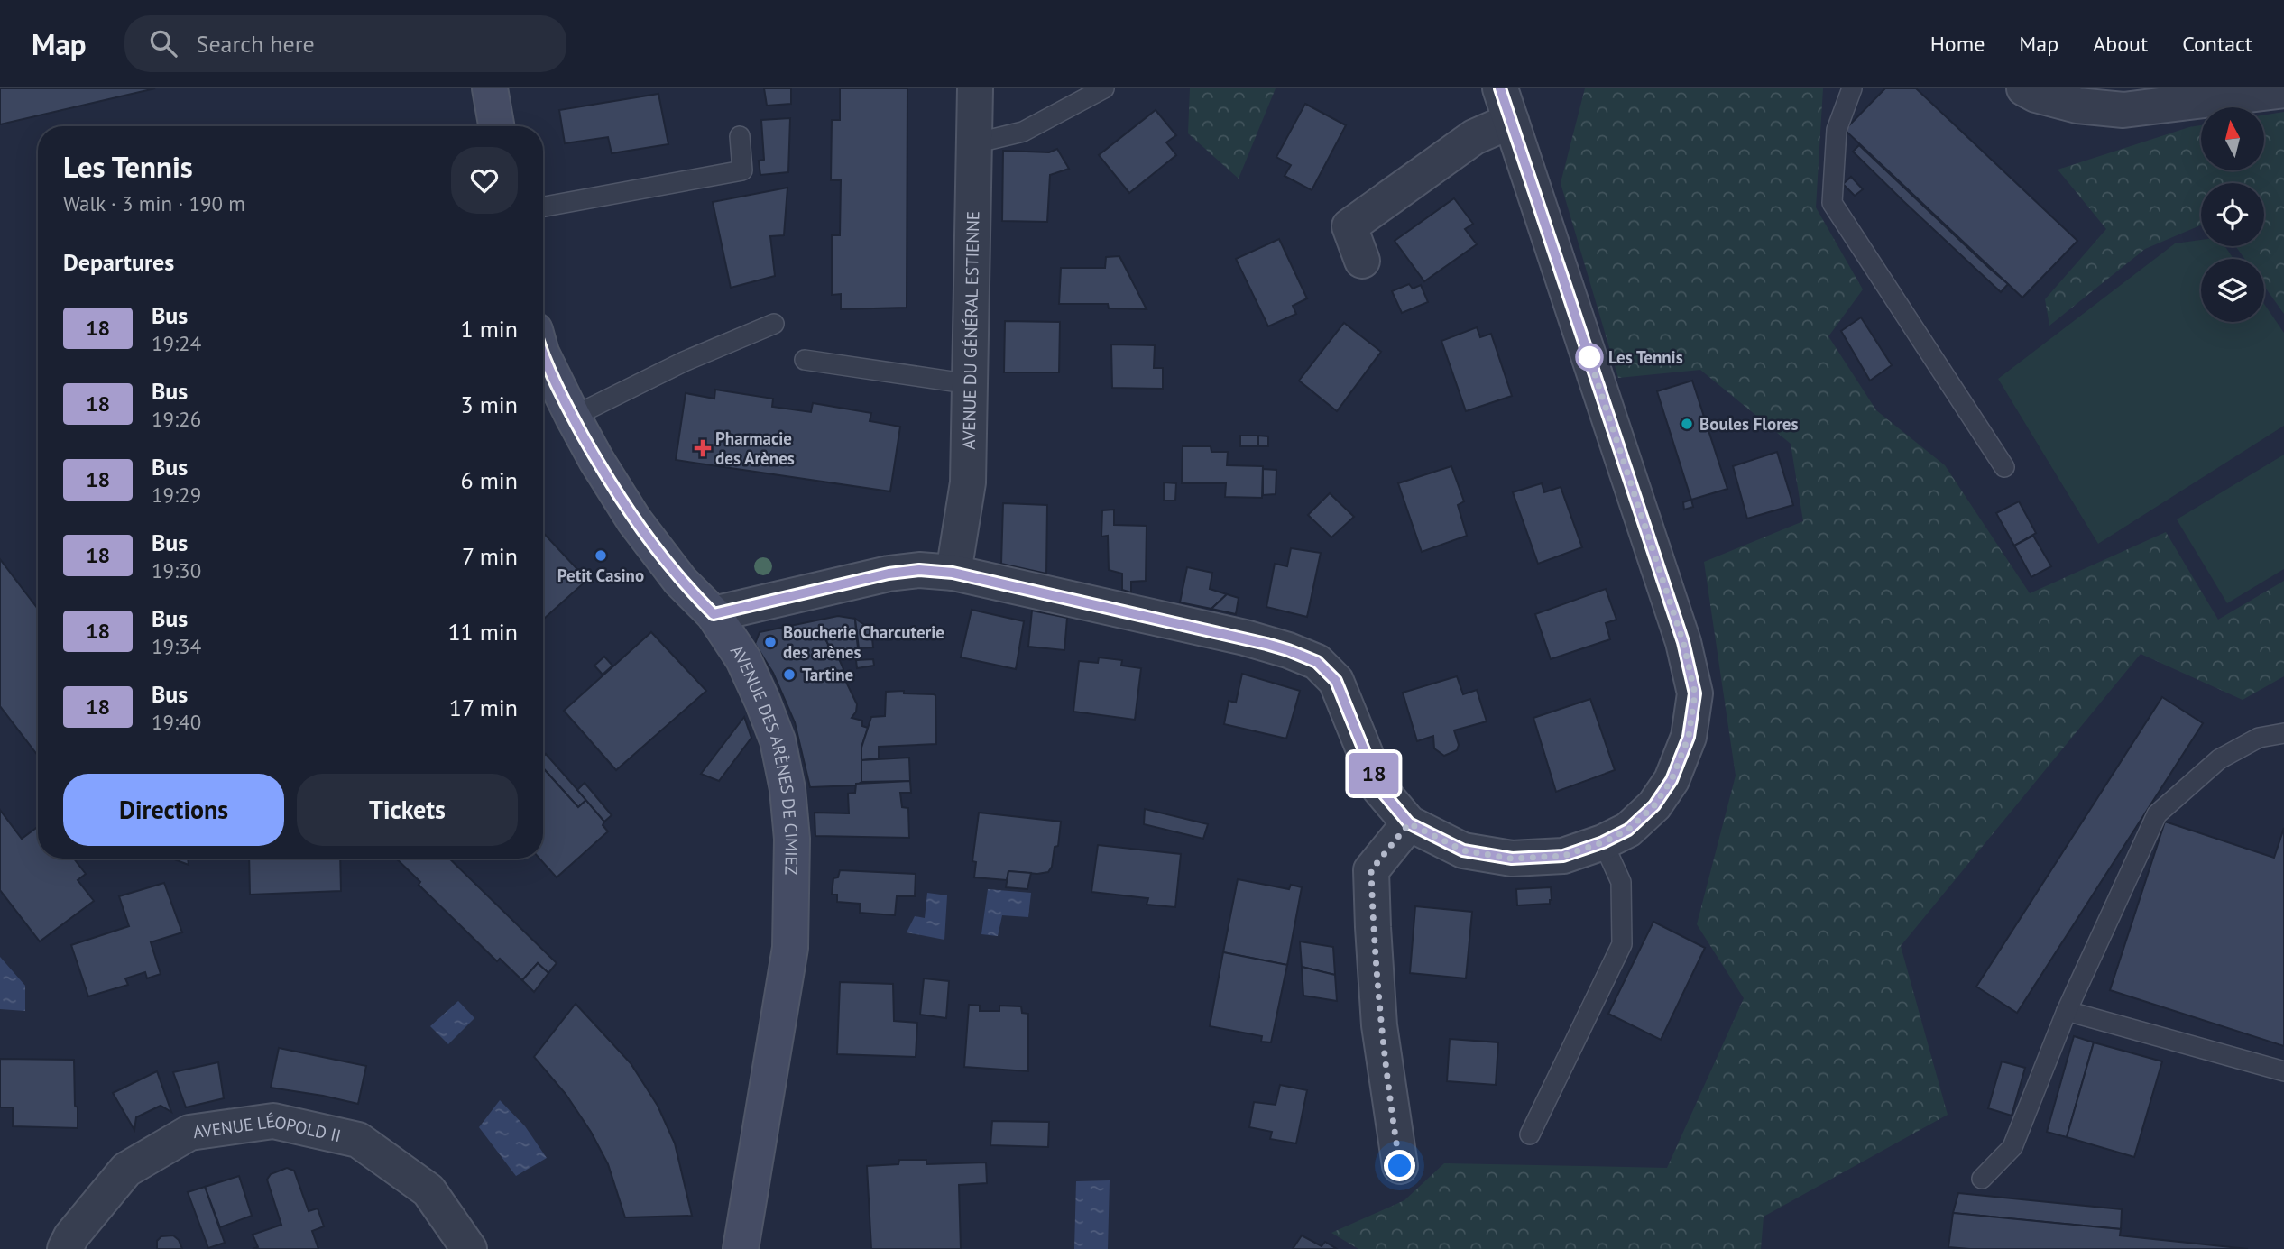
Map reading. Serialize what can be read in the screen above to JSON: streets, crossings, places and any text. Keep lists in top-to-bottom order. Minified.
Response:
{"streets":{"street":["AVENUE DU GÉNÉRAL ESTIENNE","AVENUE DES ARÈNES DE CIMIEZ","AVENUE LÉOPOLD II"]},"places":{"other":["Les Tennis","Boules Flores","Petit Casino","Boucherie Charcuterie des arènes","Tartine"],"health":["Pharmacie des Arènes"]},"lines":["bus line 18"],"north":"top","page":{"header":"Map","search":"Search here","nav":["Home","Map","About","Contact"],"on_map":"18","heading":[["Les Tennis","Walk · 3 min · 190 m"],"Departures"],"list":[{"mark":"18","name":"Bus","note":"19:24","value":"1 min"},{"mark":"18","name":"Bus","note":"19:26","value":"3 min"},{"mark":"18","name":"Bus","note":"19:29","value":"6 min"},{"mark":"18","name":"Bus","note":"19:30","value":"7 min"},{"mark":"18","name":"Bus","note":"19:34","value":"11 min"},{"mark":"18","name":"Bus","note":"19:40","value":"17 min"}],"buttons":["Directions","Tickets"]}}
